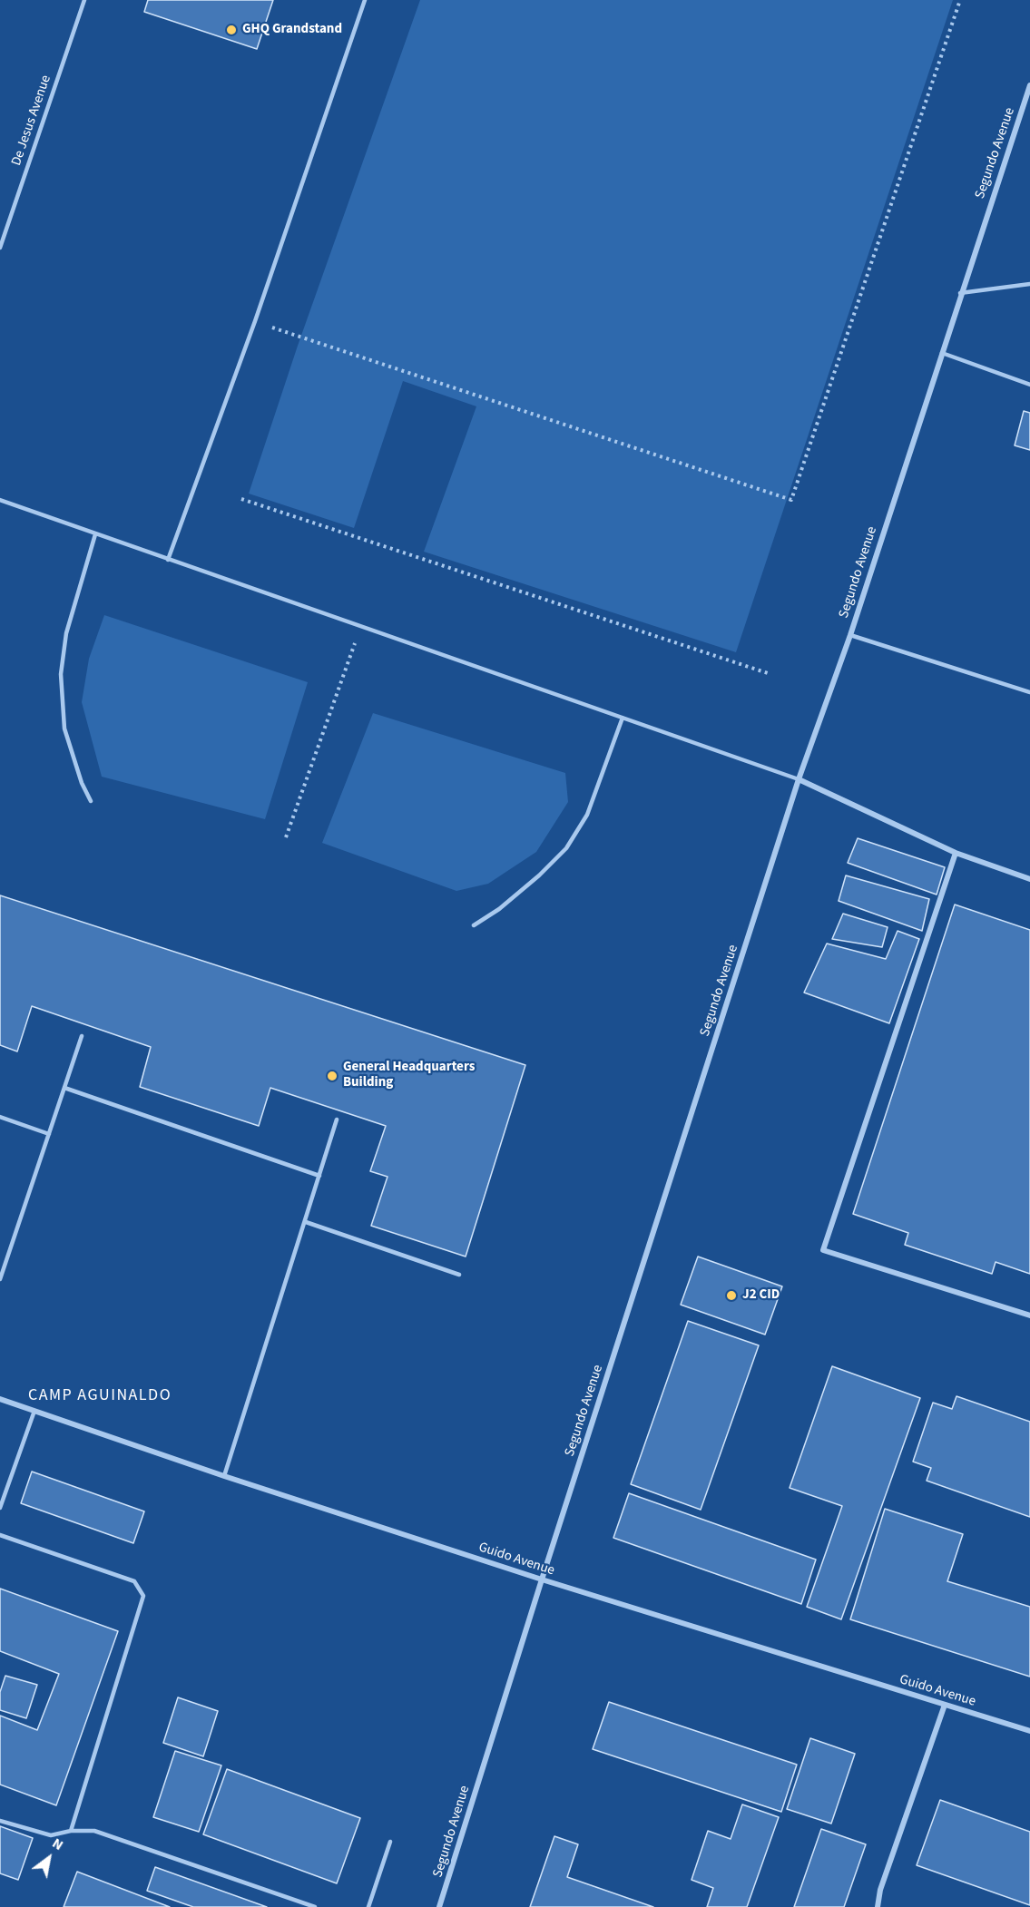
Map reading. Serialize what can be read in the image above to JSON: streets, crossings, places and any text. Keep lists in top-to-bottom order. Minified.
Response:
{"streets":{"street":["Segundo Avenue","Guido Avenue"],"lane":["De Jesus Avenue"]},"crossings":[["Segundo Avenue","Guido Avenue"]],"districts":["CAMP AGUINALDO"],"places":["GHQ Grandstand","General Headquarters Building","J2 CID"],"north":"top right"}
